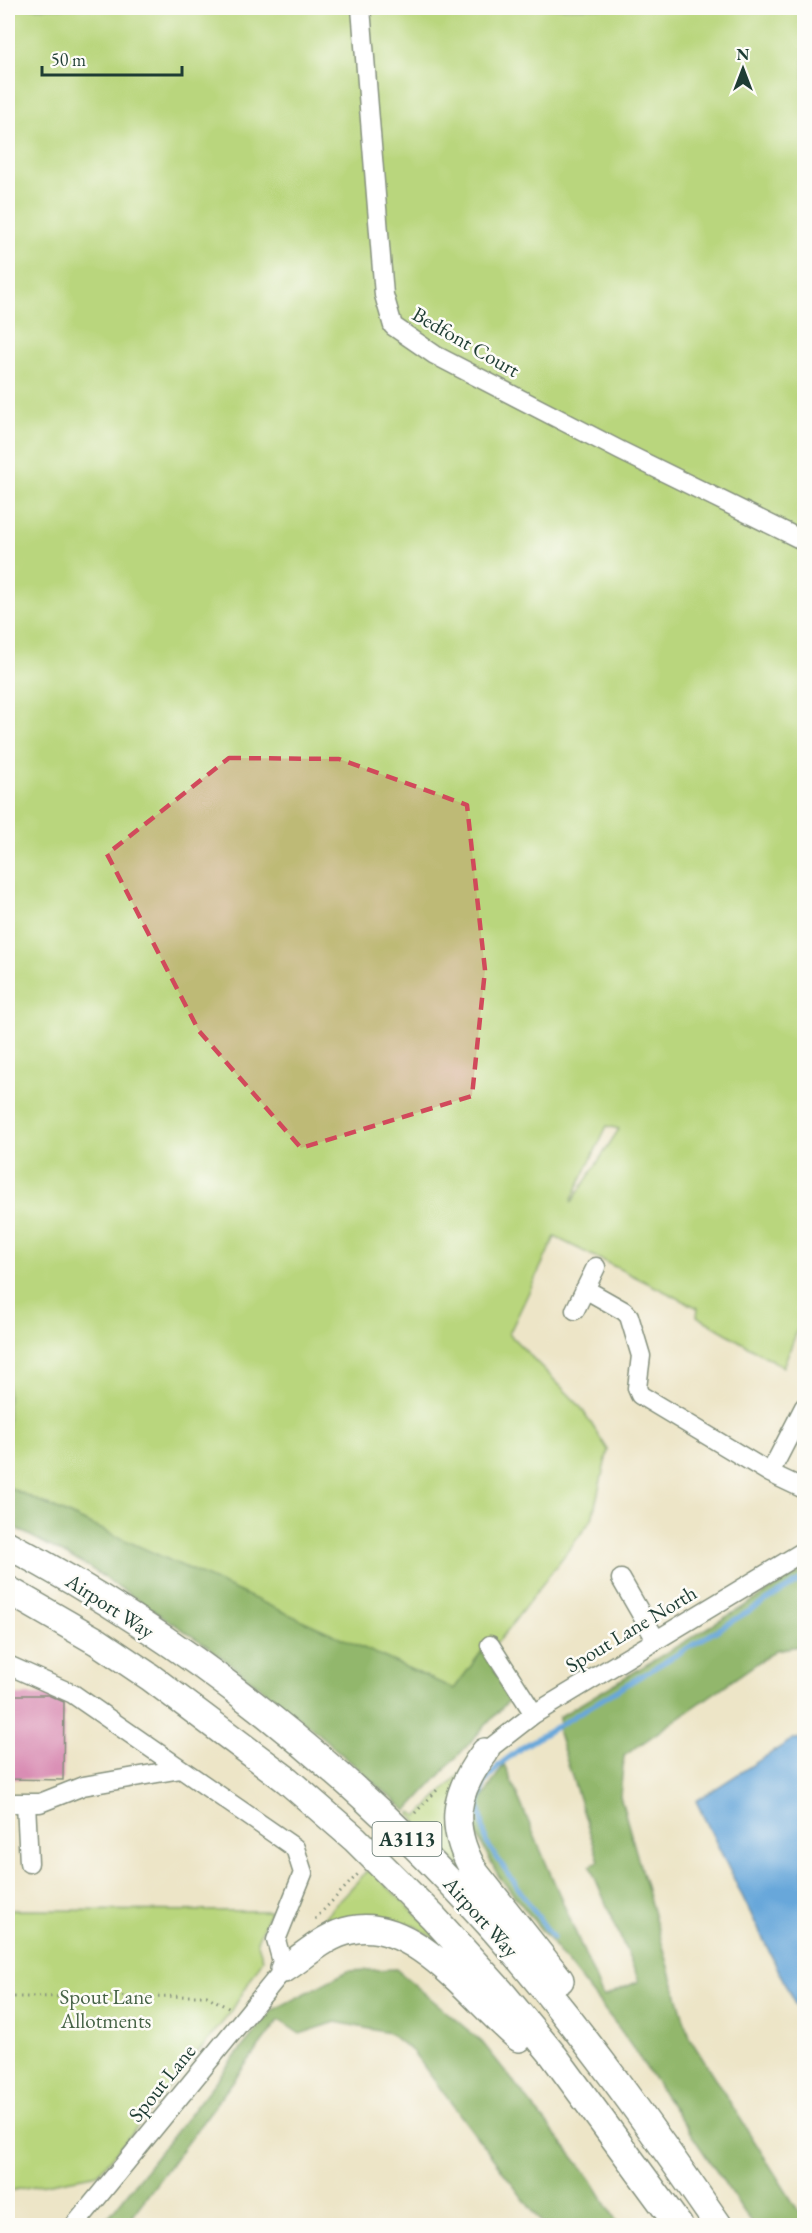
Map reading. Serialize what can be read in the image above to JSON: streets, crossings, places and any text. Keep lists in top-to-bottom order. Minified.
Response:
{"streets":{"highway":["Airport Way","A3113"],"street":["Bedfont Court","Spout Lane North","Spout Lane"]},"parks":["Spout Lane Allotments"],"scale_bar":"50 m","north":"top"}
